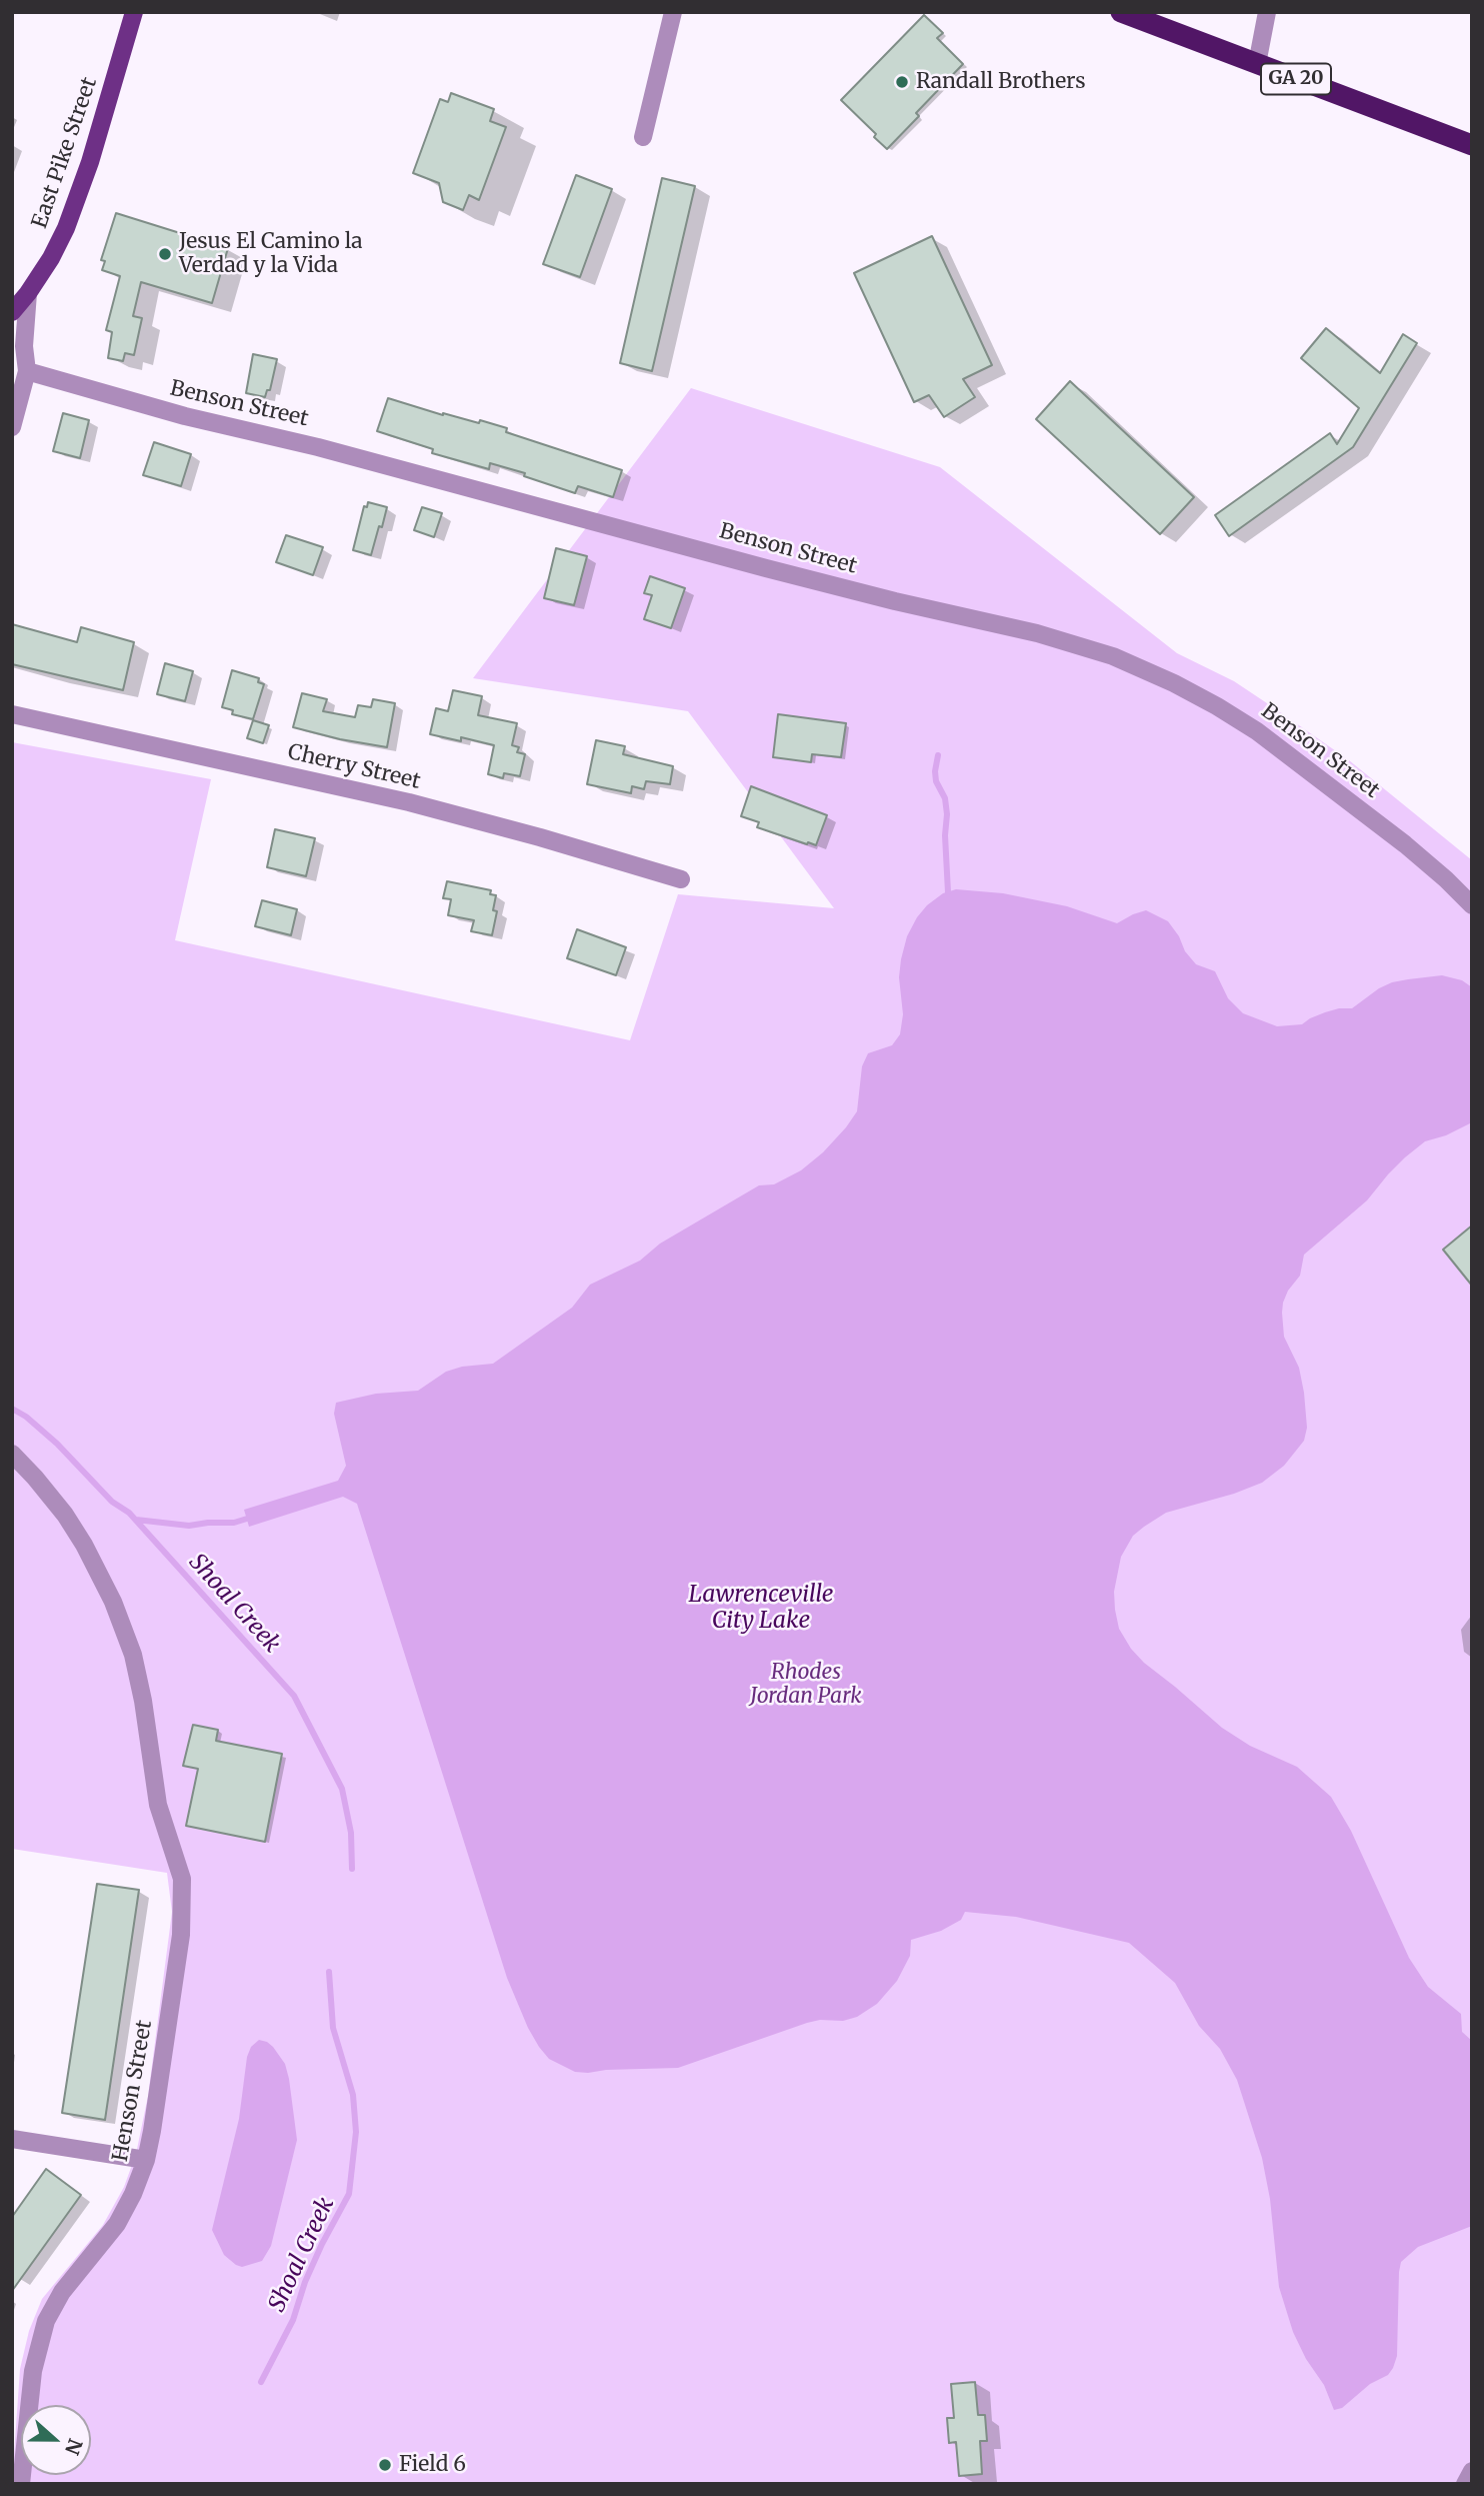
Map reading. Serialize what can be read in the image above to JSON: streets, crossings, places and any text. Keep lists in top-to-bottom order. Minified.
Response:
{"streets":{"highway":["GA 20"],"main road":["East Pike Street"],"street":["Benson Street","Cherry Street","Henson Street"]},"crossings":[["East Pike Street","Benson Street"]],"water":["Lawrenceville City Lake","Shoal Creek"],"parks":["Rhodes Jordan Park"],"places":["Randall Brothers","Jesus El Camino la Verdad y la Vida","Field 6"],"north":"right"}
